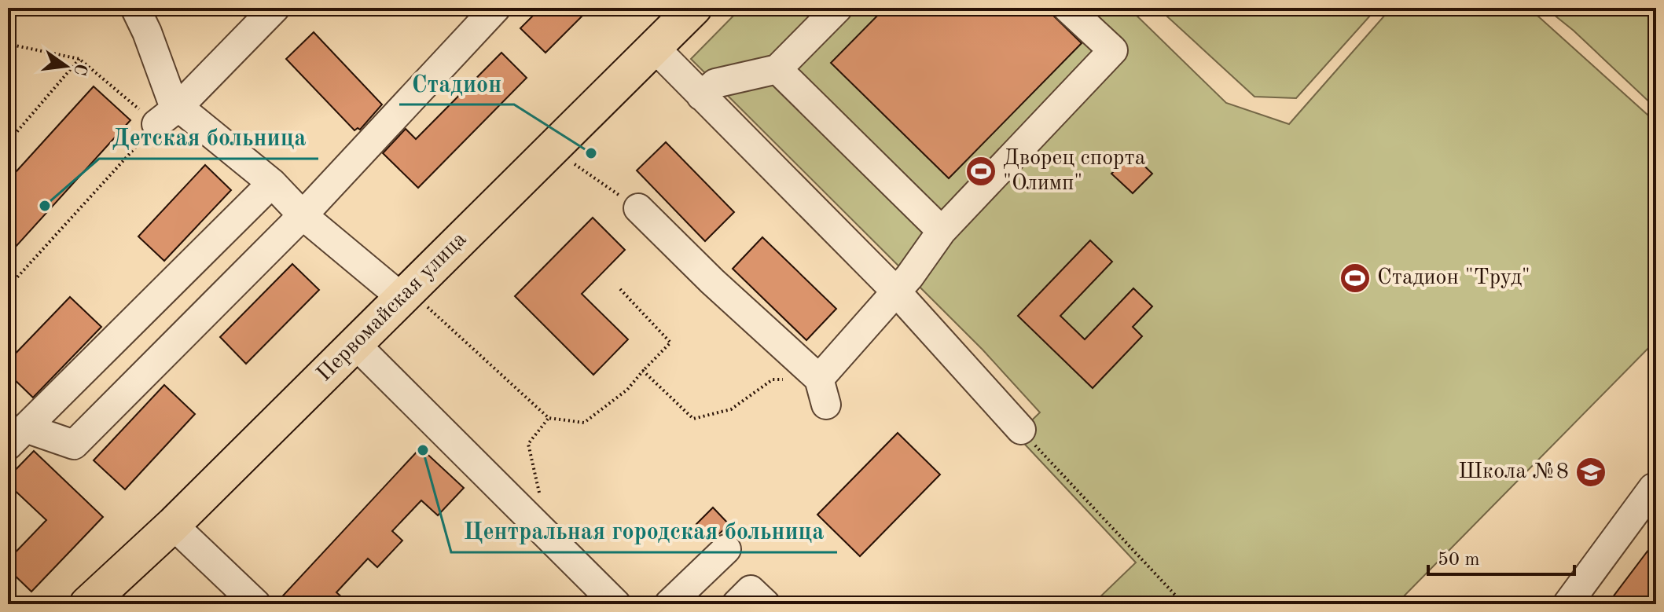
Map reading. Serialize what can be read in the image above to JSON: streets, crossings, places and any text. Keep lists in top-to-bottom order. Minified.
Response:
{"streets":{"main road":["Первомайская улица"]},"places":{"other":["Стадион","Детская больница","Центральная городская больница"],"sports":["Дворец спорта \"Олимп\"","Стадион \"Труд\""],"school or university":["Школа №8"]},"scale_bar":"50 m","north":"right"}
